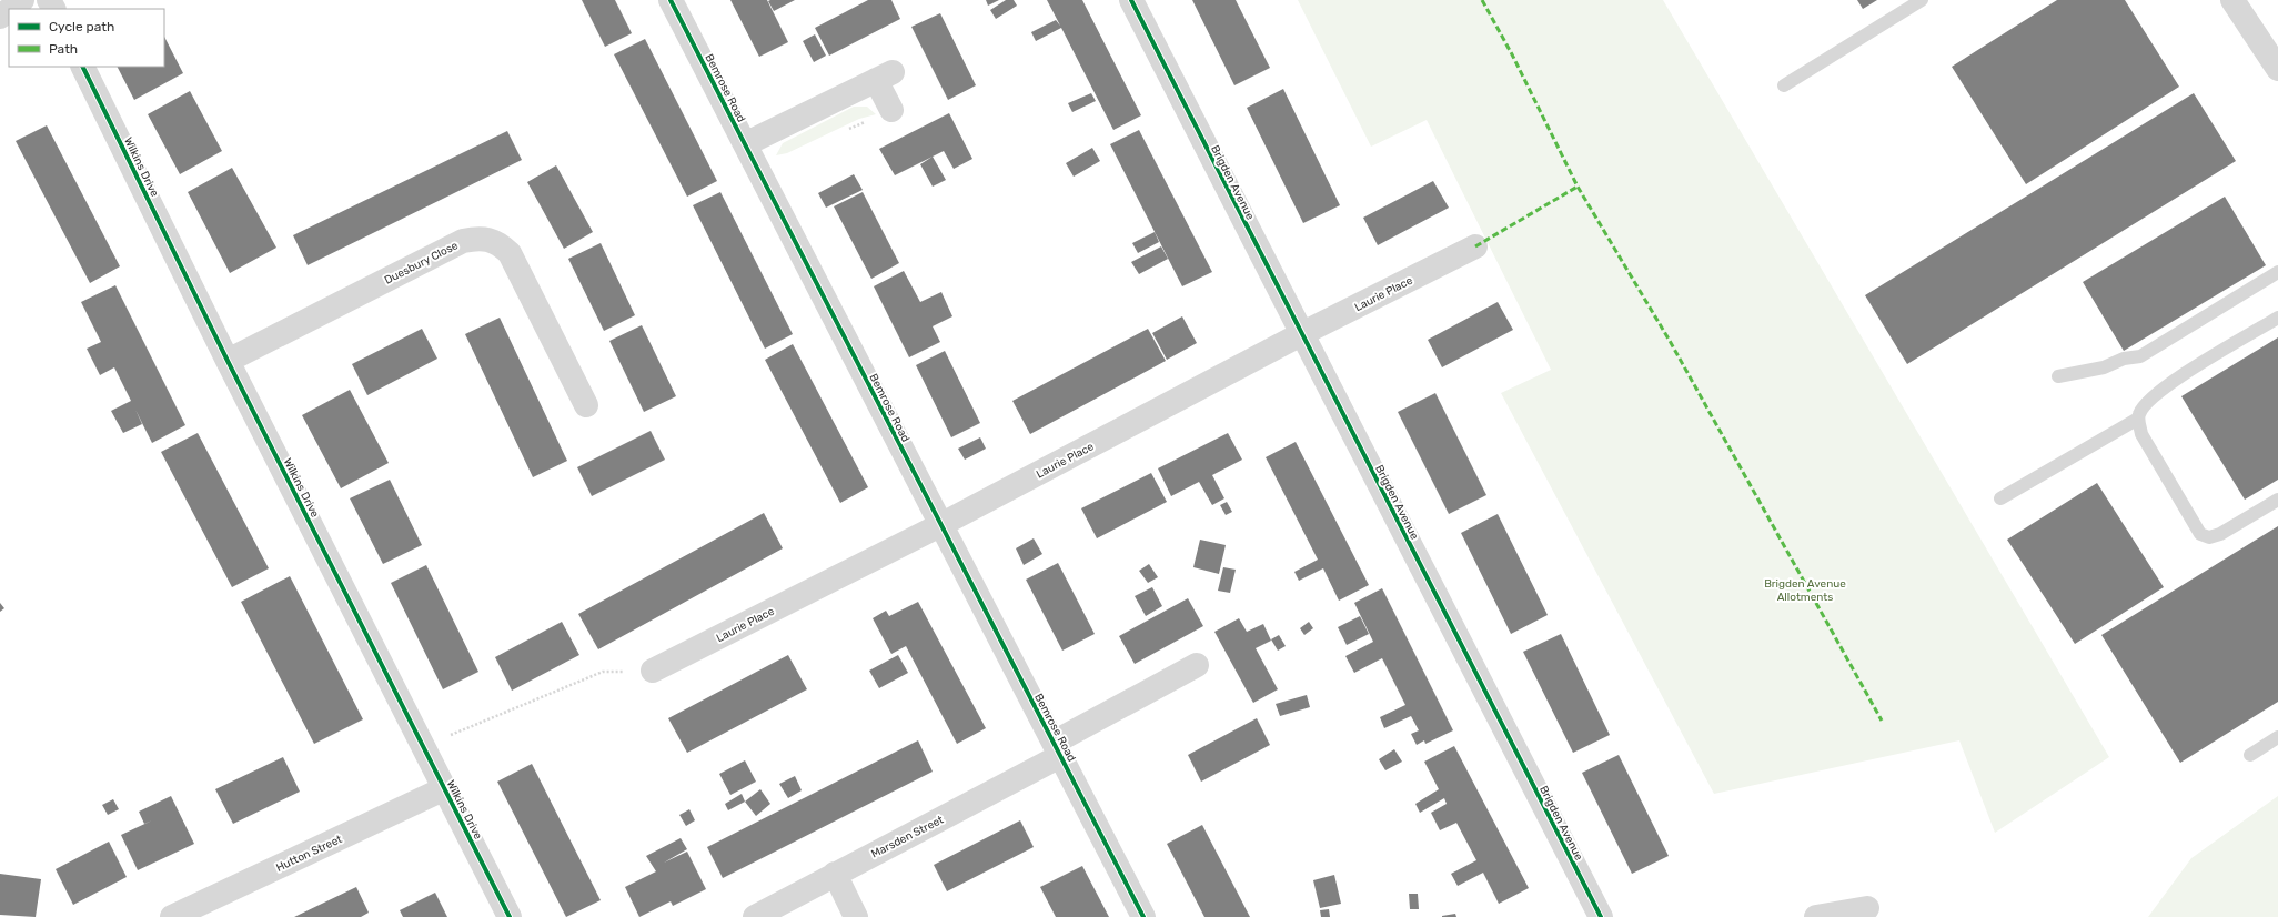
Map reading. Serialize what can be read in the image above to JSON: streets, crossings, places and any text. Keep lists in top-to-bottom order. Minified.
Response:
{"streets":{"street":["Bemrose Road","Wilkins Drive","Brigden Avenue","Duesbury Close","Laurie Place","Marsden Street","Hutton Street"]},"crossings":[["Bemrose Road","Laurie Place"],["Bemrose Road","Marsden Street"],["Wilkins Drive","Duesbury Close"],["Wilkins Drive","Hutton Street"],["Brigden Avenue","Laurie Place"]],"parks":["Brigden Avenue Allotments"],"legend":["Cycle path","Path"]}
